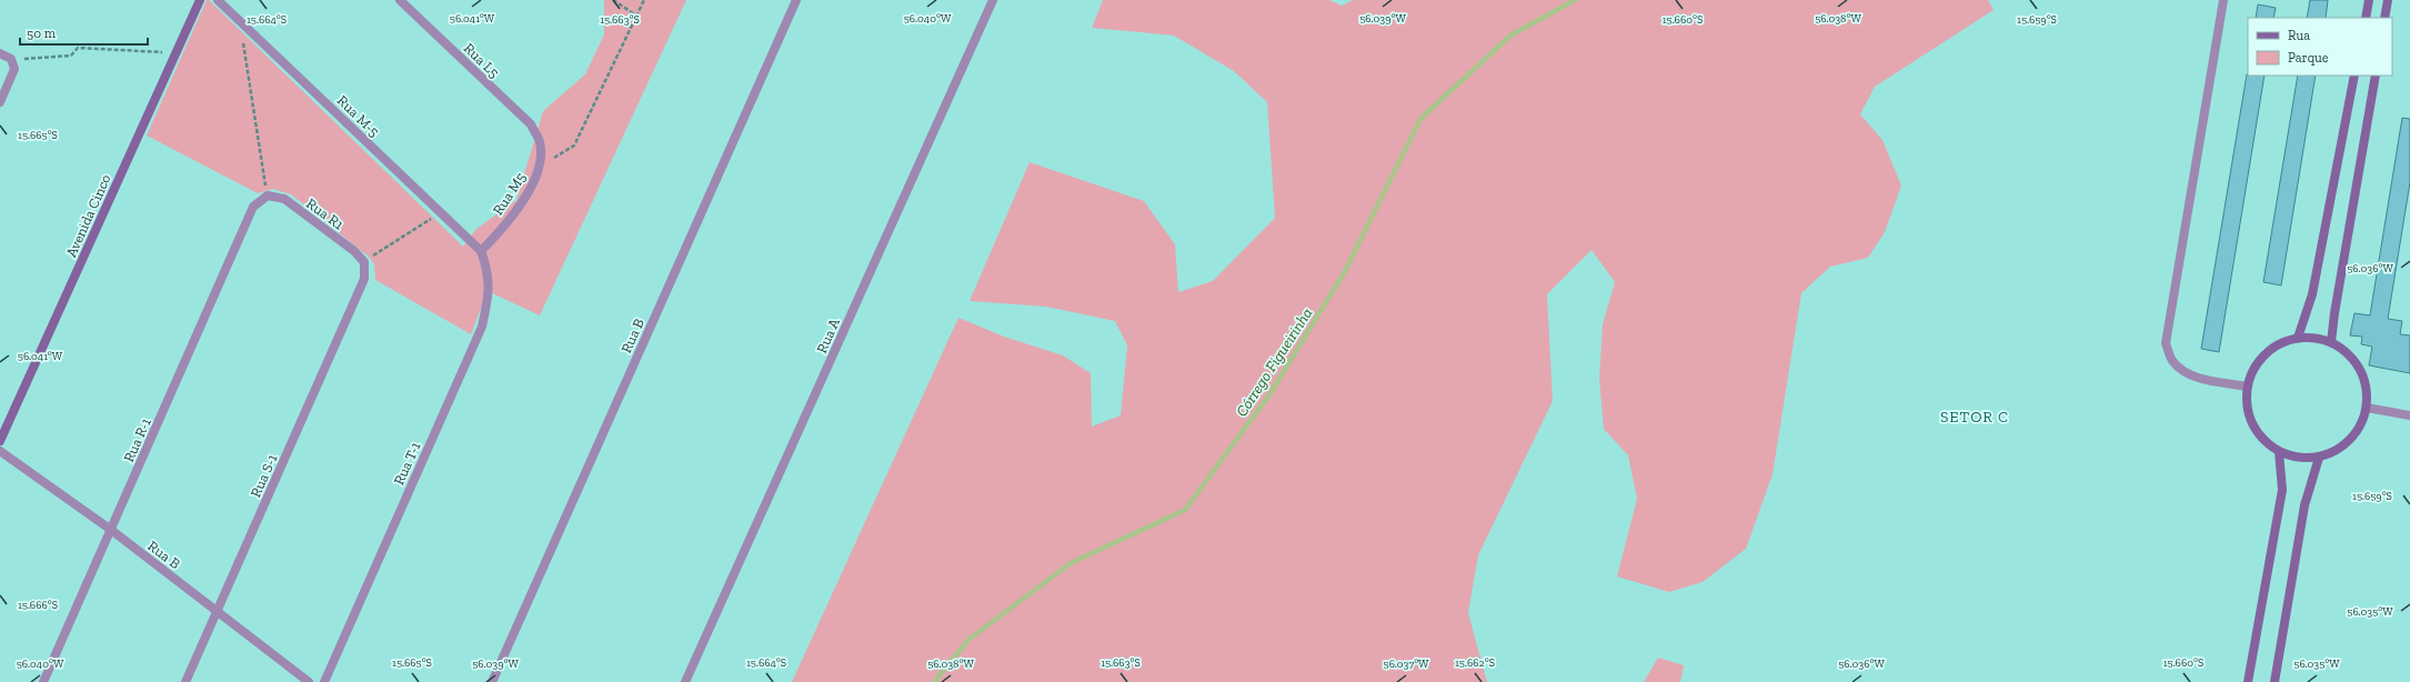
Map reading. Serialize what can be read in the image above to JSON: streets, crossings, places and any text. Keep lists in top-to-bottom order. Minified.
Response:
{"streets":{"street":["Rua L5","Rua M-5","Rua M5","Rua R1","Avenida Cinco","Rua B","Rua A","Rua R-1","Rua T-1","Rua S-1"]},"crossings":[["Rua L5","Rua M5"],["Rua M-5","Rua M5"],["Rua M-5","Rua T-1"],["Rua M5","Rua T-1"],["Rua R1","Rua R-1"],["Rua R1","Rua S-1"],["Rua B","Rua R-1"],["Rua B","Rua S-1"]],"districts":["SETOR C"],"water":["Córrego Figueirinha"],"legend":["Rua","Parque"],"scale_bar":"50 m","coordinates":["56.041°W","56.040°W","56.039°W","56.038°W","15.664°S","15.663°S","15.660°S","15.659°S","15.665°S","56.036°W","15.666°S","56.035°W","15.662°S","56.037°W"]}
